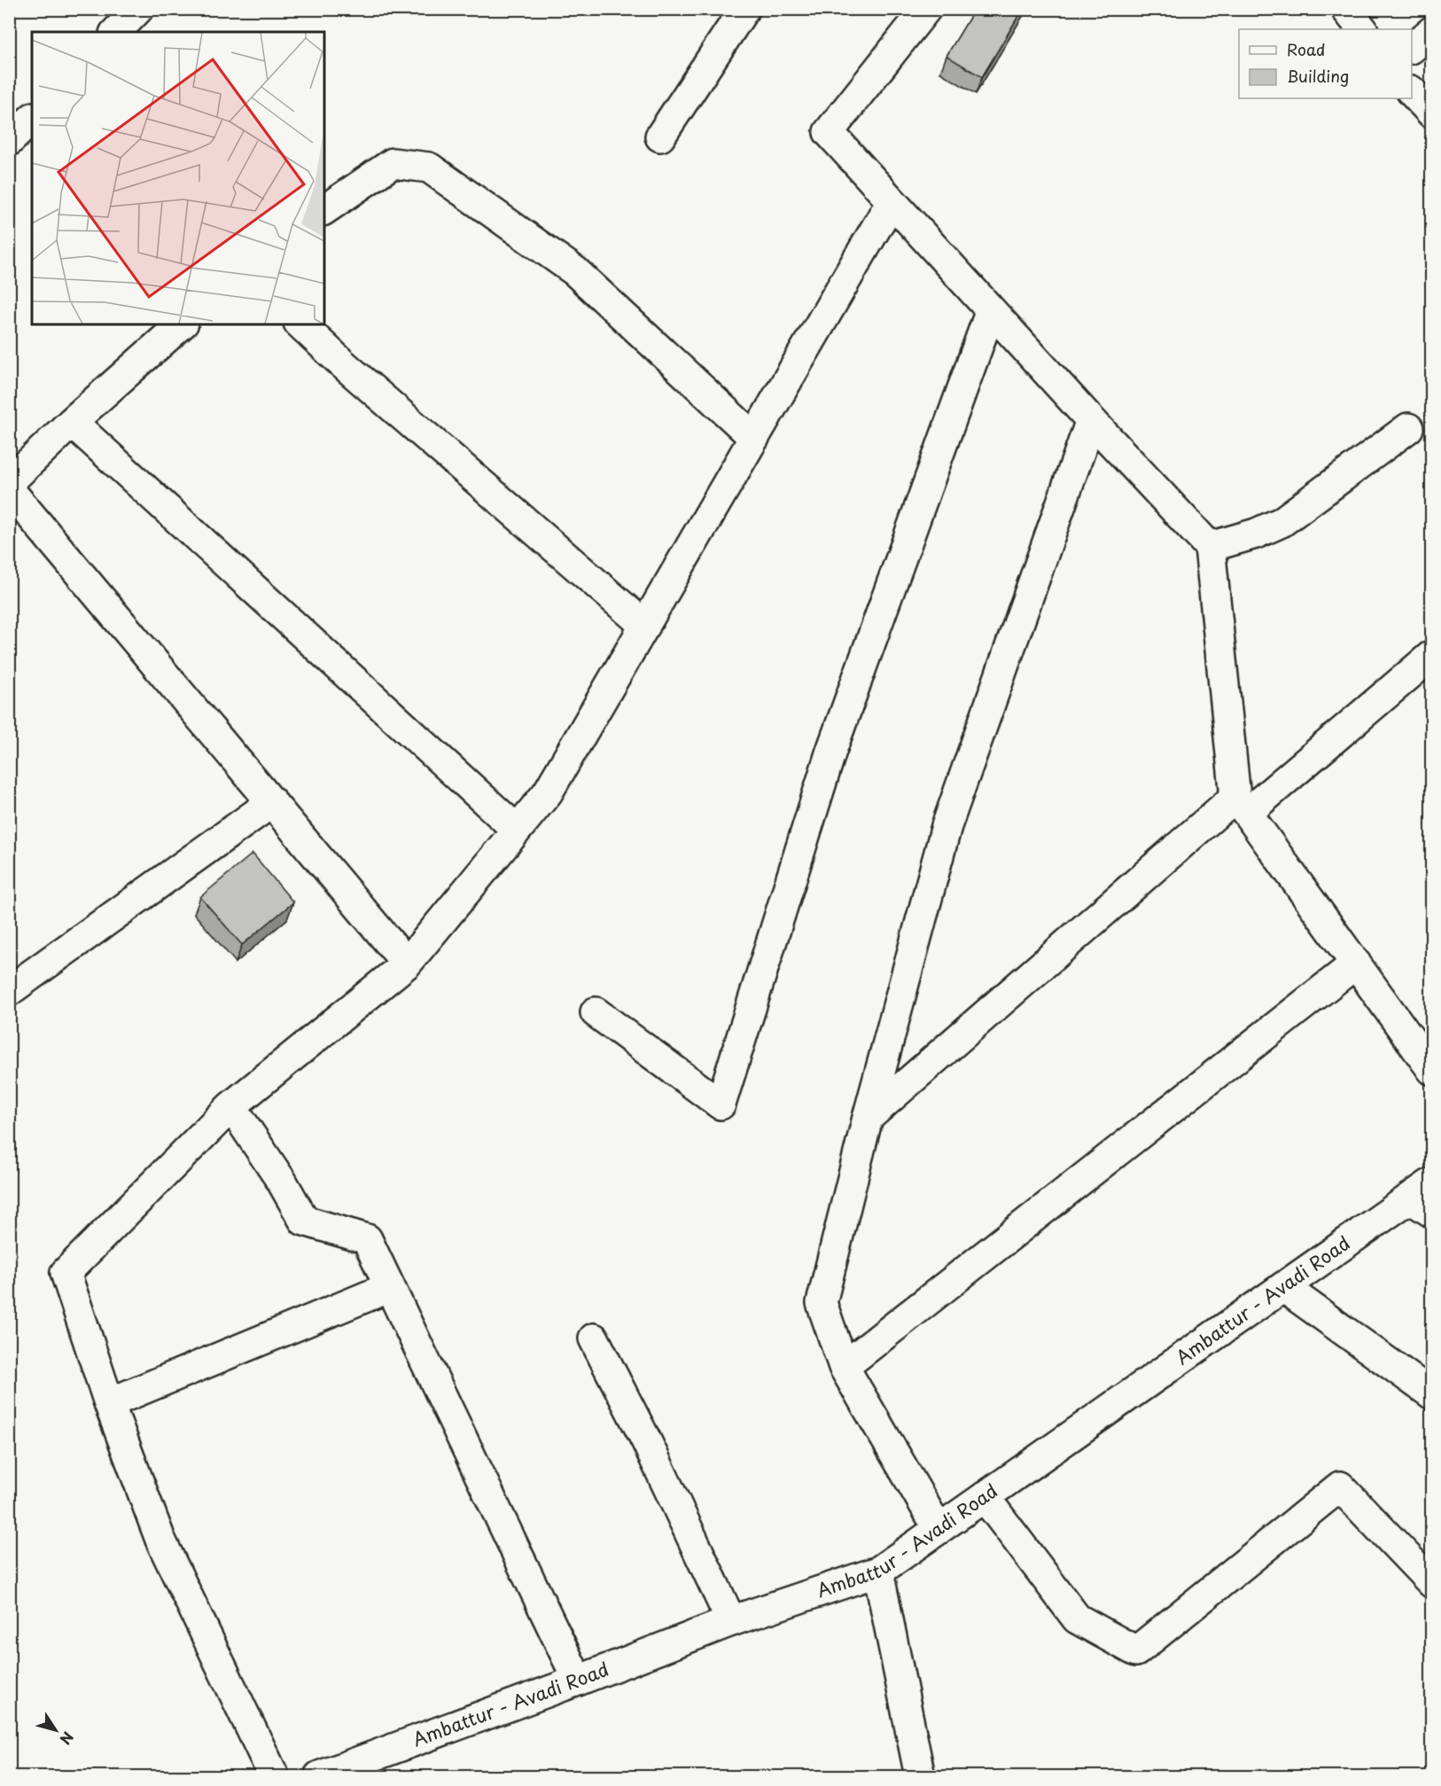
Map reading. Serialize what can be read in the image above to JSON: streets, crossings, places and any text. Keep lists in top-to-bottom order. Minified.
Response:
{"streets":{"street":["Ambattur - Avadi Road"]},"legend":["Road","Building"],"north":"bottom right"}
